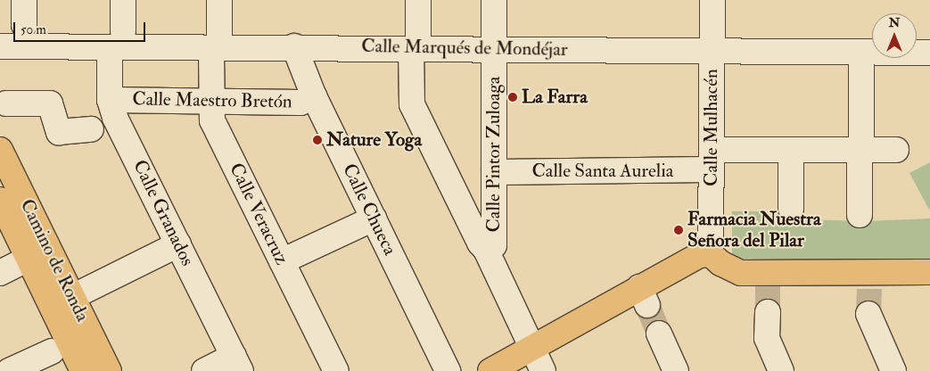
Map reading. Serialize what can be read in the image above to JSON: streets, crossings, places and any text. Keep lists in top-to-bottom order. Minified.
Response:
{"streets":{"main road":["Camino de Ronda"],"street":["Calle Marqués de Mondéjar","Calle Maestro Bretón","Calle Mulhacén","Calle Pintor Zuloaga","Calle Santa Aurelia","Calle Chueca","Calle Granados","Calle Veracruz"]},"crossings":[["Calle Marqués de Mondéjar","Calle Mulhacén"],["Calle Marqués de Mondéjar","Calle Pintor Zuloaga"],["Calle Marqués de Mondéjar","Calle Chueca"],["Calle Marqués de Mondéjar","Calle Granados"],["Calle Marqués de Mondéjar","Calle Veracruz"],["Calle Maestro Bretón","Calle Chueca"],["Calle Maestro Bretón","Calle Granados"],["Calle Maestro Bretón","Calle Veracruz"],["Calle Mulhacén","Calle Santa Aurelia"],["Calle Pintor Zuloaga","Calle Santa Aurelia"]],"places":["La Farra","Nature Yoga","Farmacia Nuestra Señora del Pilar"],"scale_bar":"50 m","north":"top"}
